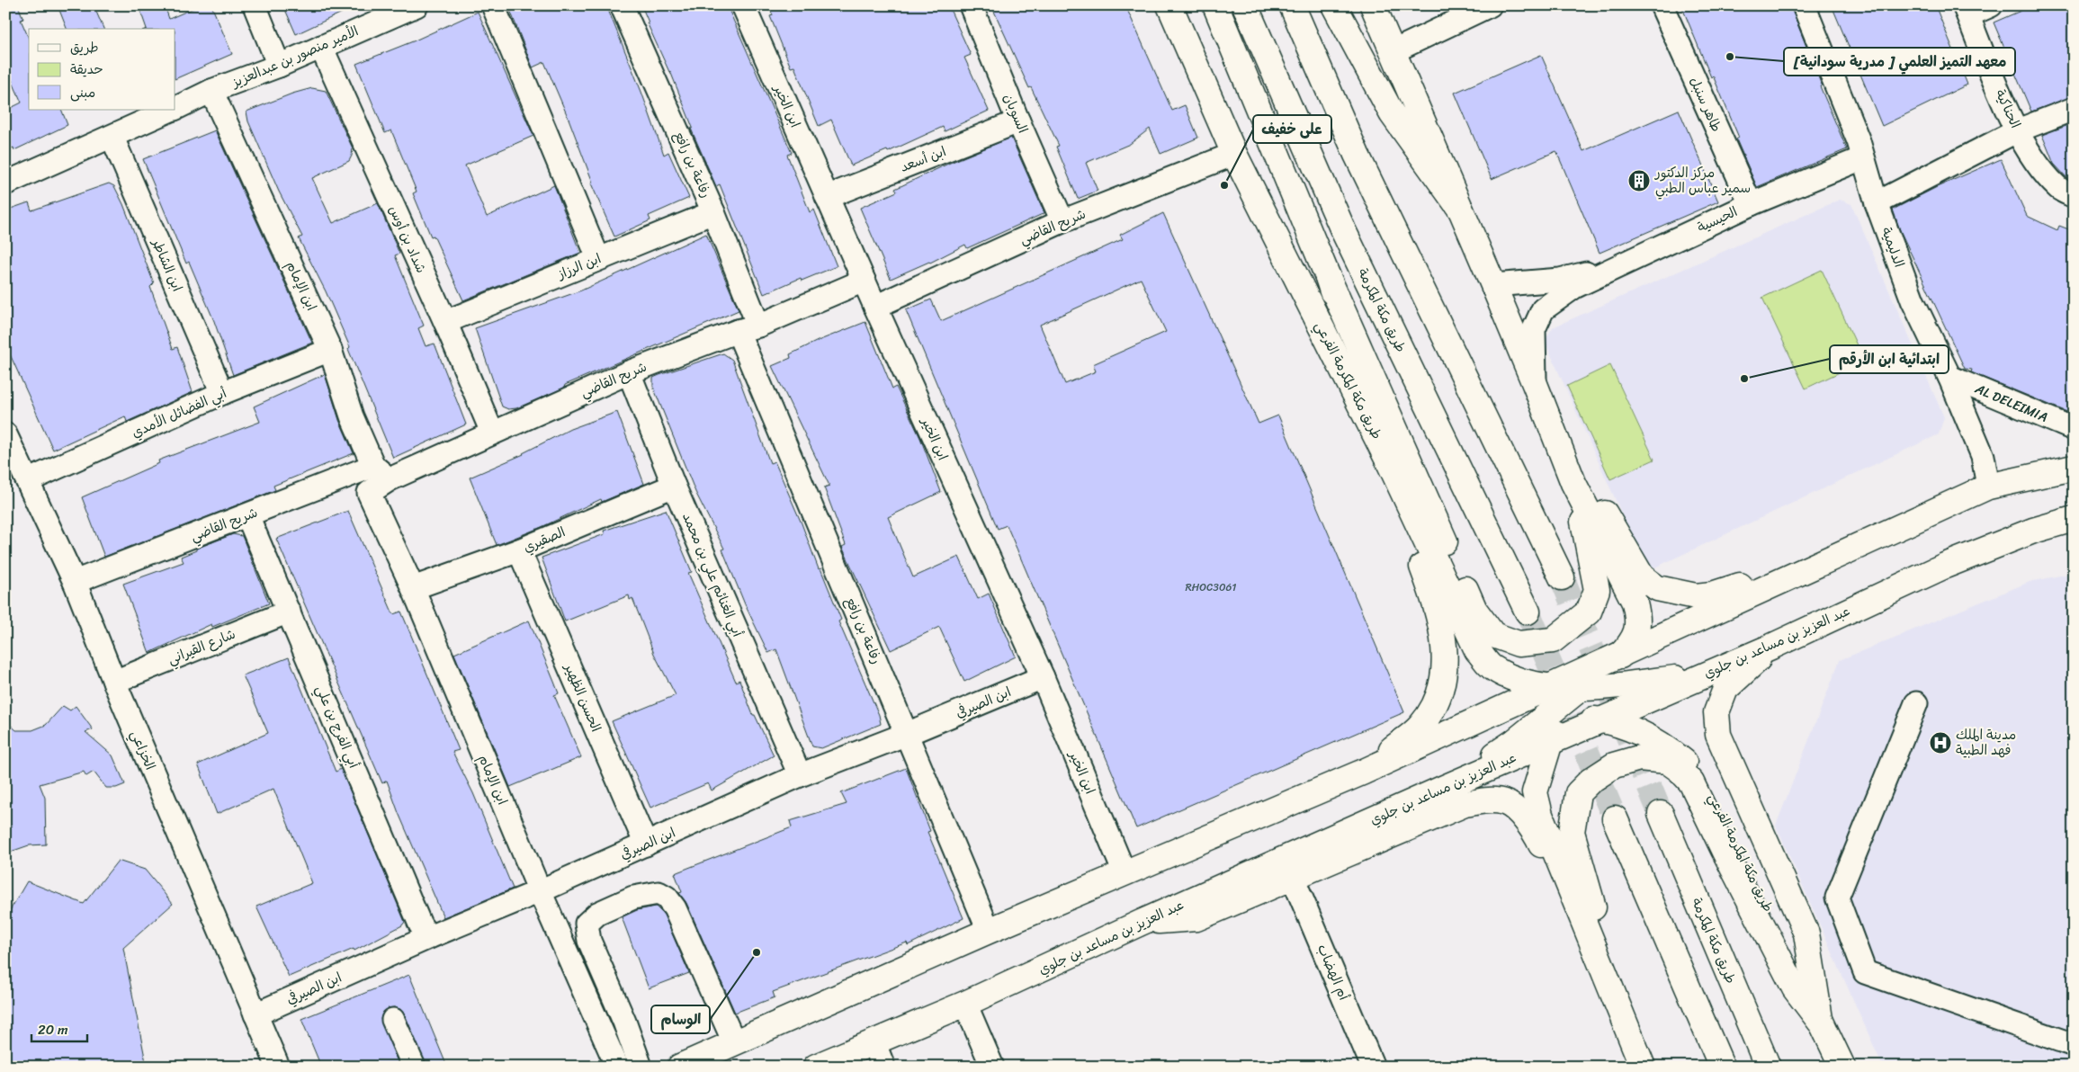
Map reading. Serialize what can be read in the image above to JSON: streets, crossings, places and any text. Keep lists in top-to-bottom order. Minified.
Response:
{"streets":{"main road":["طريق مكة المكرمة","طريق مكة المكرمة الفرعي","عبد العزيز بن مساعد بن جلوي"],"street":["الأمير منصور بن عبدالعزيز","طاهر سنبل","ابن الخير","الحناكية","السوبان","ابن أسعد","رفاعة بن رافع","الحيسية","شريح القاضي","شداد بن أوس","الدليمية","ابن الشاطر","ابن الرزاز","ابن الإمام","AL DELEIMIA","أبي الفضائل الأمدي","الصقيري","أبي الغنائم علي بن محمد","شارع القيراني","الحسن الظهير","ابن الصيرفي","أبي الفرج بن علي","الخزاعي","أم الهضاب"]},"crossings":[["الأمير منصور بن عبدالعزيز","شداد بن أوس"],["الأمير منصور بن عبدالعزيز","ابن الشاطر"],["الأمير منصور بن عبدالعزيز","ابن الإمام"],["طاهر سنبل","الحيسية"],["ابن الخير","ابن أسعد"],["ابن الخير","شريح القاضي"],["ابن الخير","ابن الصيرفي"],["السوبان","ابن أسعد"],["السوبان","شريح القاضي"],["رفاعة بن رافع","شريح القاضي"],["رفاعة بن رافع","ابن الرزاز"],["رفاعة بن رافع","ابن الصيرفي"],["الحيسية","الدليمية"],["شريح القاضي","شداد بن أوس"],["شريح القاضي","ابن الإمام"],["شريح القاضي","طريق مكة المكرمة الفرعي"],["شريح القاضي","أبي الغنائم علي بن محمد"],["شريح القاضي","أبي الفرج بن علي"],["شريح القاضي","الخزاعي"],["شداد بن أوس","ابن الرزاز"],["الدليمية","AL DELEIMIA"],["ابن الشاطر","أبي الفضائل الأمدي"],["ابن الإمام","أبي الفضائل الأمدي"],["ابن الإمام","الصقيري"],["ابن الإمام","ابن الصيرفي"],["طريق مكة المكرمة الفرعي","عبد العزيز بن مساعد بن جلوي"],["أبي الفضائل الأمدي","الخزاعي"],["الصقيري","أبي الغنائم علي بن محمد"],["الصقيري","الحسن الظهير"],["أبي الغنائم علي بن محمد","ابن الصيرفي"],["شارع القيراني","أبي الفرج بن علي"],["شارع القيراني","الخزاعي"],["الحسن الظهير","ابن الصيرفي"],["ابن الصيرفي","أبي الفرج بن علي"],["ابن الصيرفي","الخزاعي"]],"places":{"other":["معهد التميز العلمي [ مدرية سودانية]","على خفيف","ابتدائية ابن الأرقم","الوسام"],"building":["مركز الدكتور سمير عباس الطبي"],"hospital":["مدينة الملك فهد الطبية"]},"house_numbers":["RHOC3061"],"legend":["طريق","حديقة","مبنى"],"scale_bar":"20 m"}
